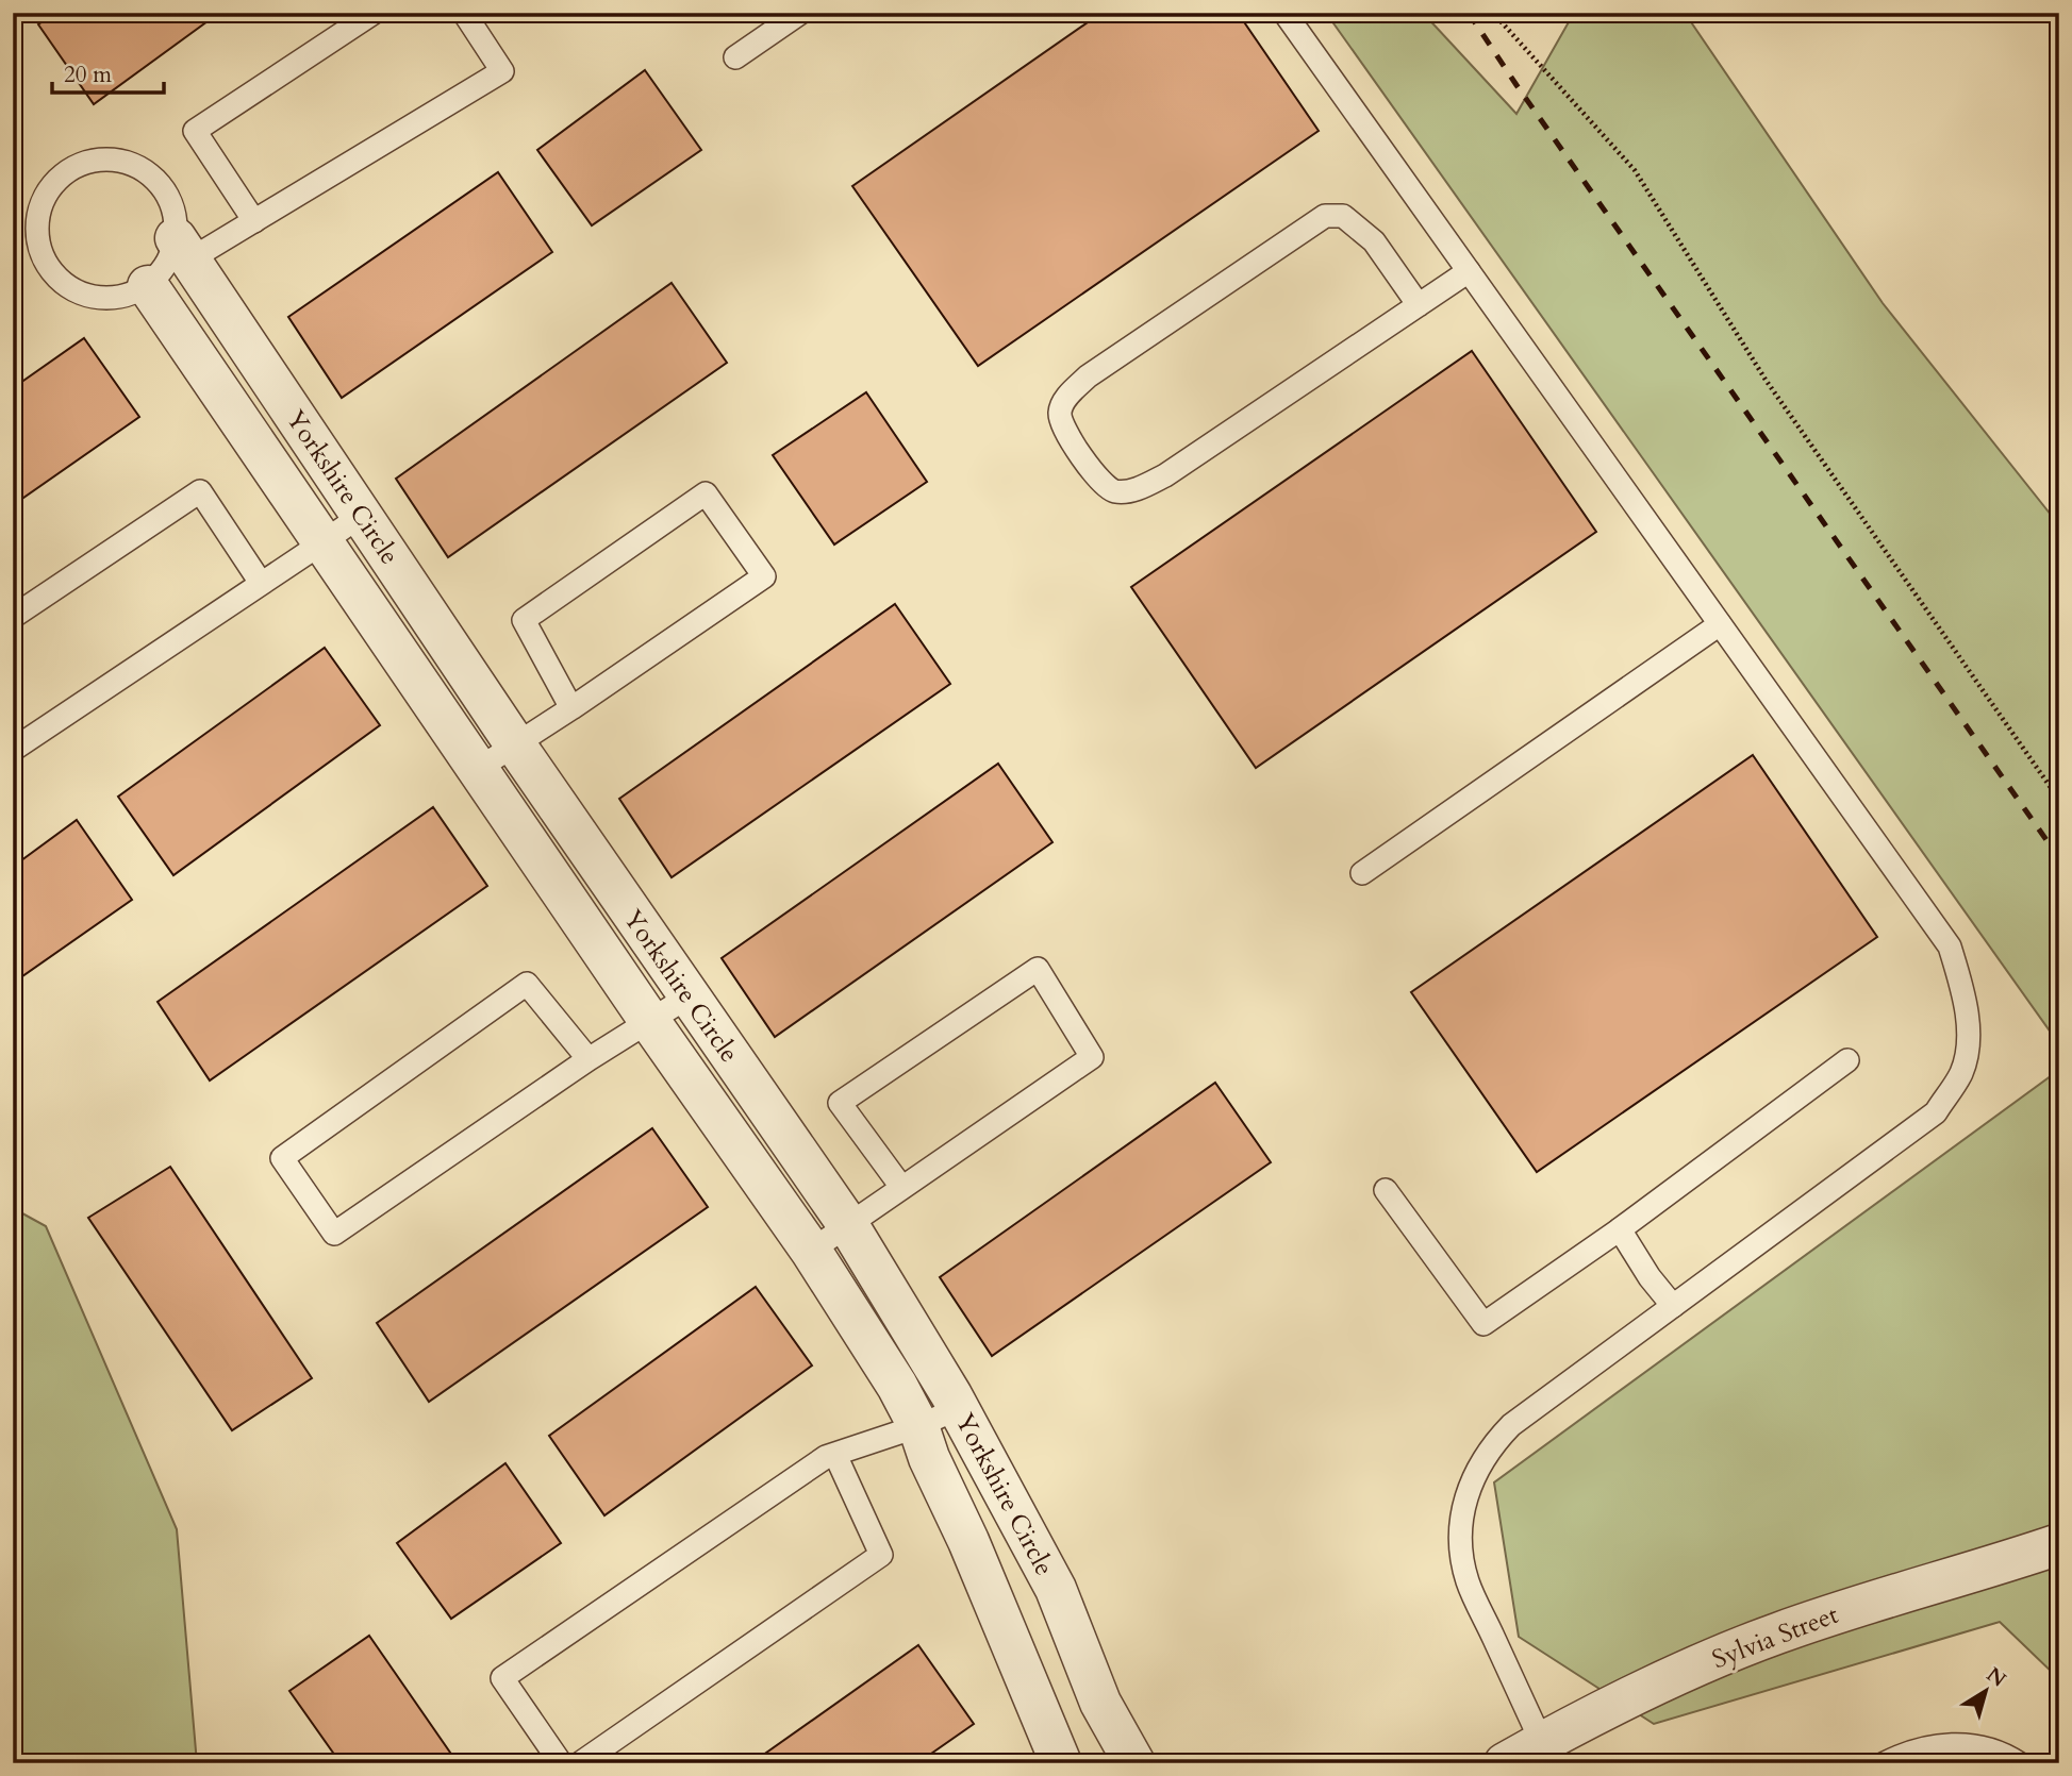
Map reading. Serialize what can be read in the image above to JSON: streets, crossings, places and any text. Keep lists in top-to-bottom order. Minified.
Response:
{"streets":{"street":["Yorkshire Circle","Sylvia Street"]},"scale_bar":"20 m","north":"top right"}
